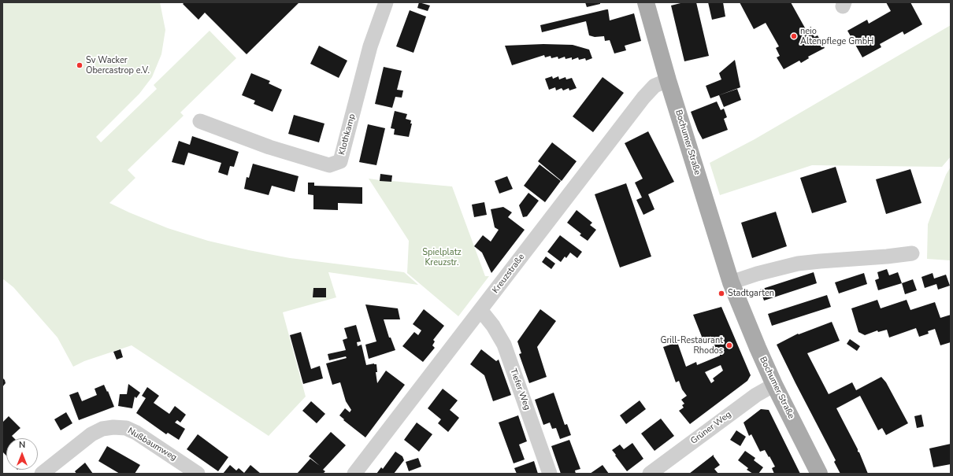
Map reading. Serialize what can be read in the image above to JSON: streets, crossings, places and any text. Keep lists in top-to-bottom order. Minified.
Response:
{"streets":{"main road":["Bochumer Straße"],"street":["Klothkamp","Kreuzstraße","Tiefer Weg","Grüner Weg","Nußbaumweg"]},"crossings":[["Bochumer Straße","Kreuzstraße"],["Bochumer Straße","Grüner Weg"],["Kreuzstraße","Tiefer Weg"]],"parks":["Spielplatz Kreuzstr."],"places":["neio Altenpflege GmbH","Sv Wacker Obercastrop e.V.","Stadtgarten","Grill-Restaurant Rhodos"],"north":"top"}
